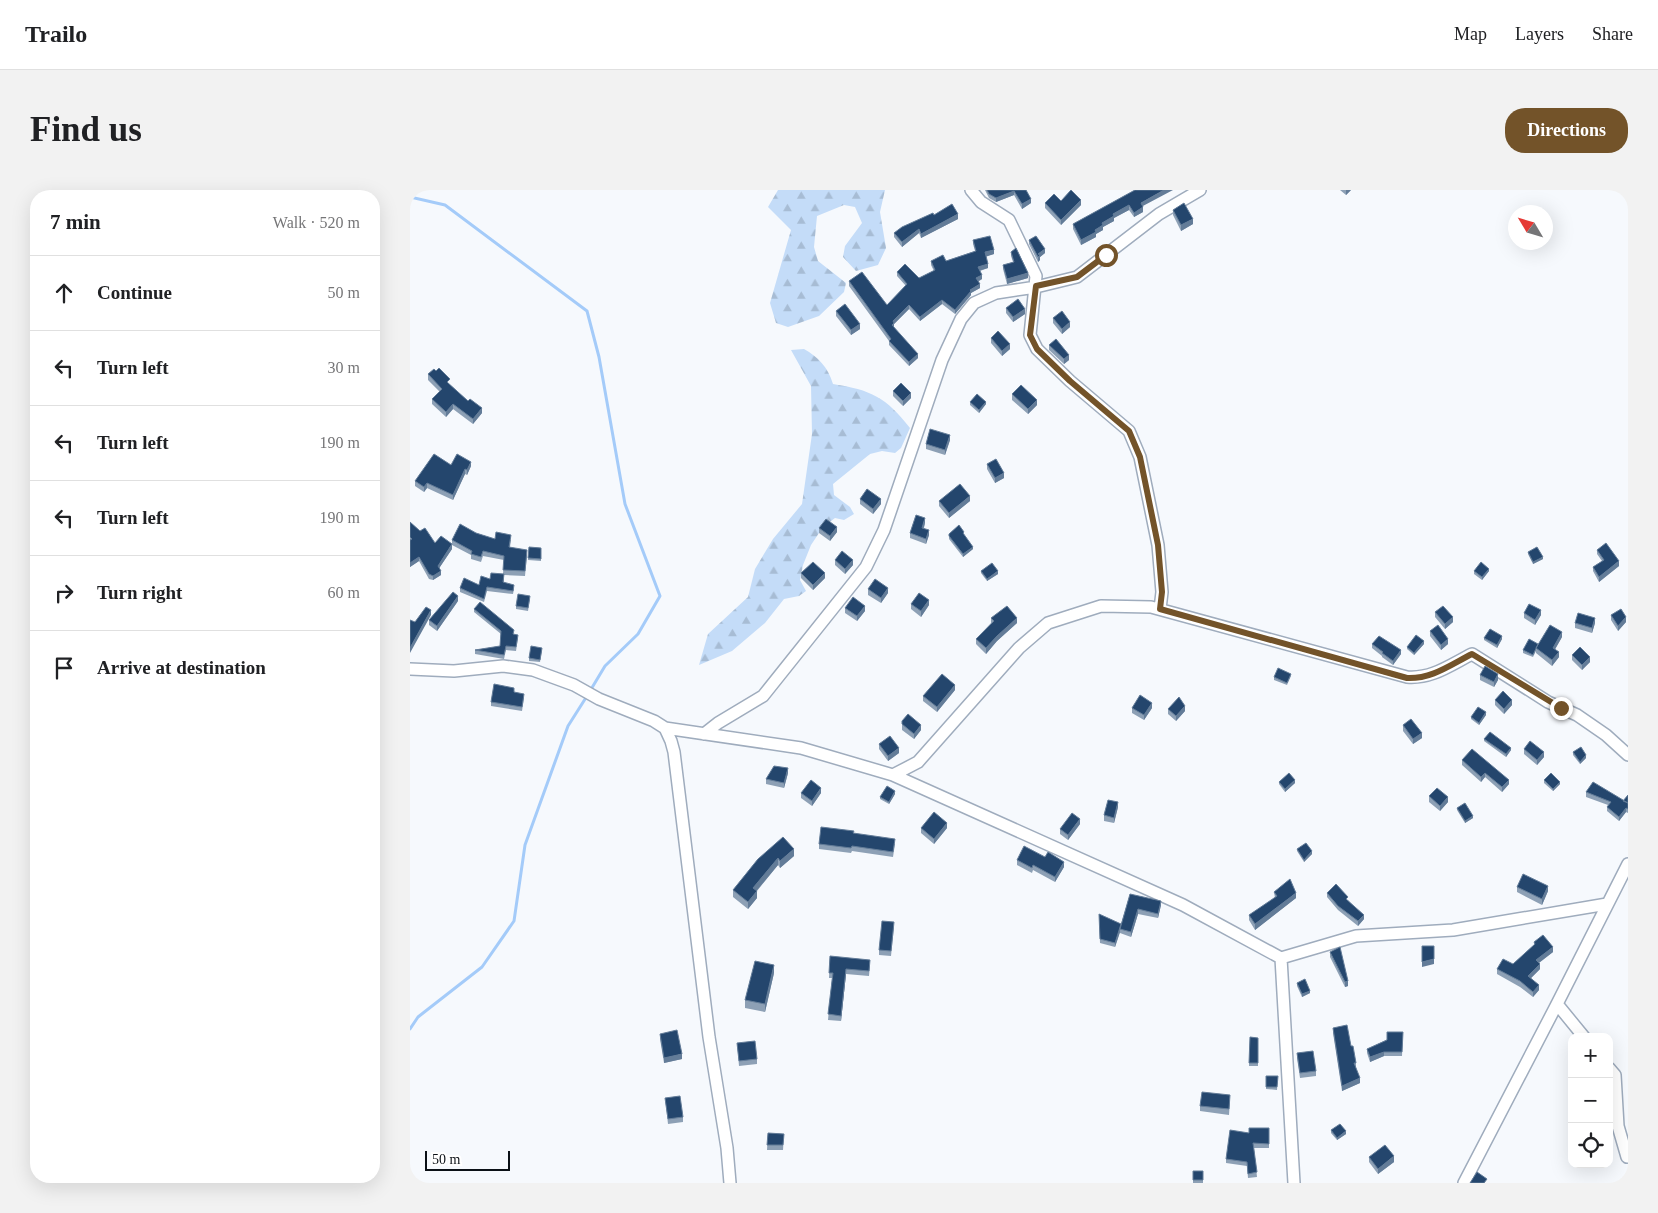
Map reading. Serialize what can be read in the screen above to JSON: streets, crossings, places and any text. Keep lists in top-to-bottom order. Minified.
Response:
{"scale_bar":"50 m","north":"top left","page":{"header":"Trailo","nav":["Map","Layers","Share"],"buttons":"Directions","title":"Find us","heading":["7 min","Walk · 520 m"],"list":[["Continue","50 m"],["Turn left","30 m"],["Turn left","190 m"],["Turn left","190 m"],["Turn right","60 m"],"Arrive at destination"],"map_buttons":["+","−"],"scale":"50 m"}}
